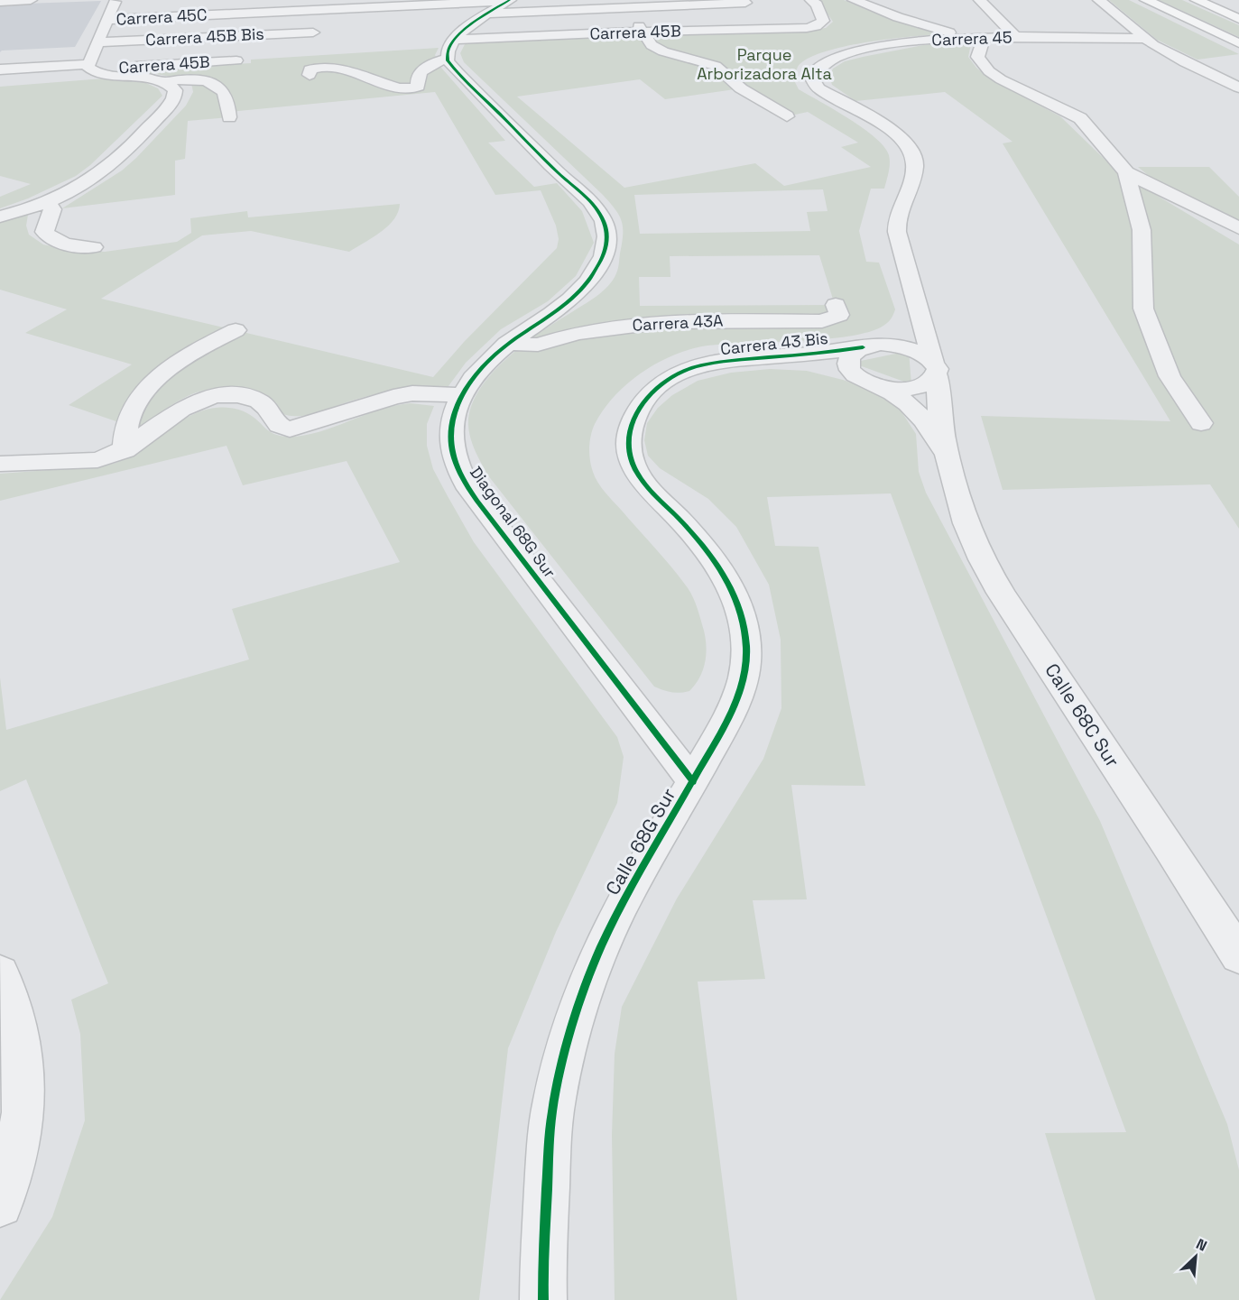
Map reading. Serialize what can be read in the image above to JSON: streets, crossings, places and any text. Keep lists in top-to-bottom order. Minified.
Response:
{"streets":{"street":["Carrera 45C","Carrera 45B","Carrera 45B Bis","Carrera 45","Carrera 43A","Carrera 43 Bis","Diagonal 68G Sur","Calle 68C Sur","Calle 68G Sur"]},"crossings":[["Carrera 45","Calle 68C Sur"],["Carrera 43A","Diagonal 68G Sur"],["Carrera 43 Bis","Calle 68C Sur"],["Carrera 43 Bis","Calle 68G Sur"],["Diagonal 68G Sur","Calle 68G Sur"]],"parks":["Parque Arborizadora Alta"],"north":"top right"}
